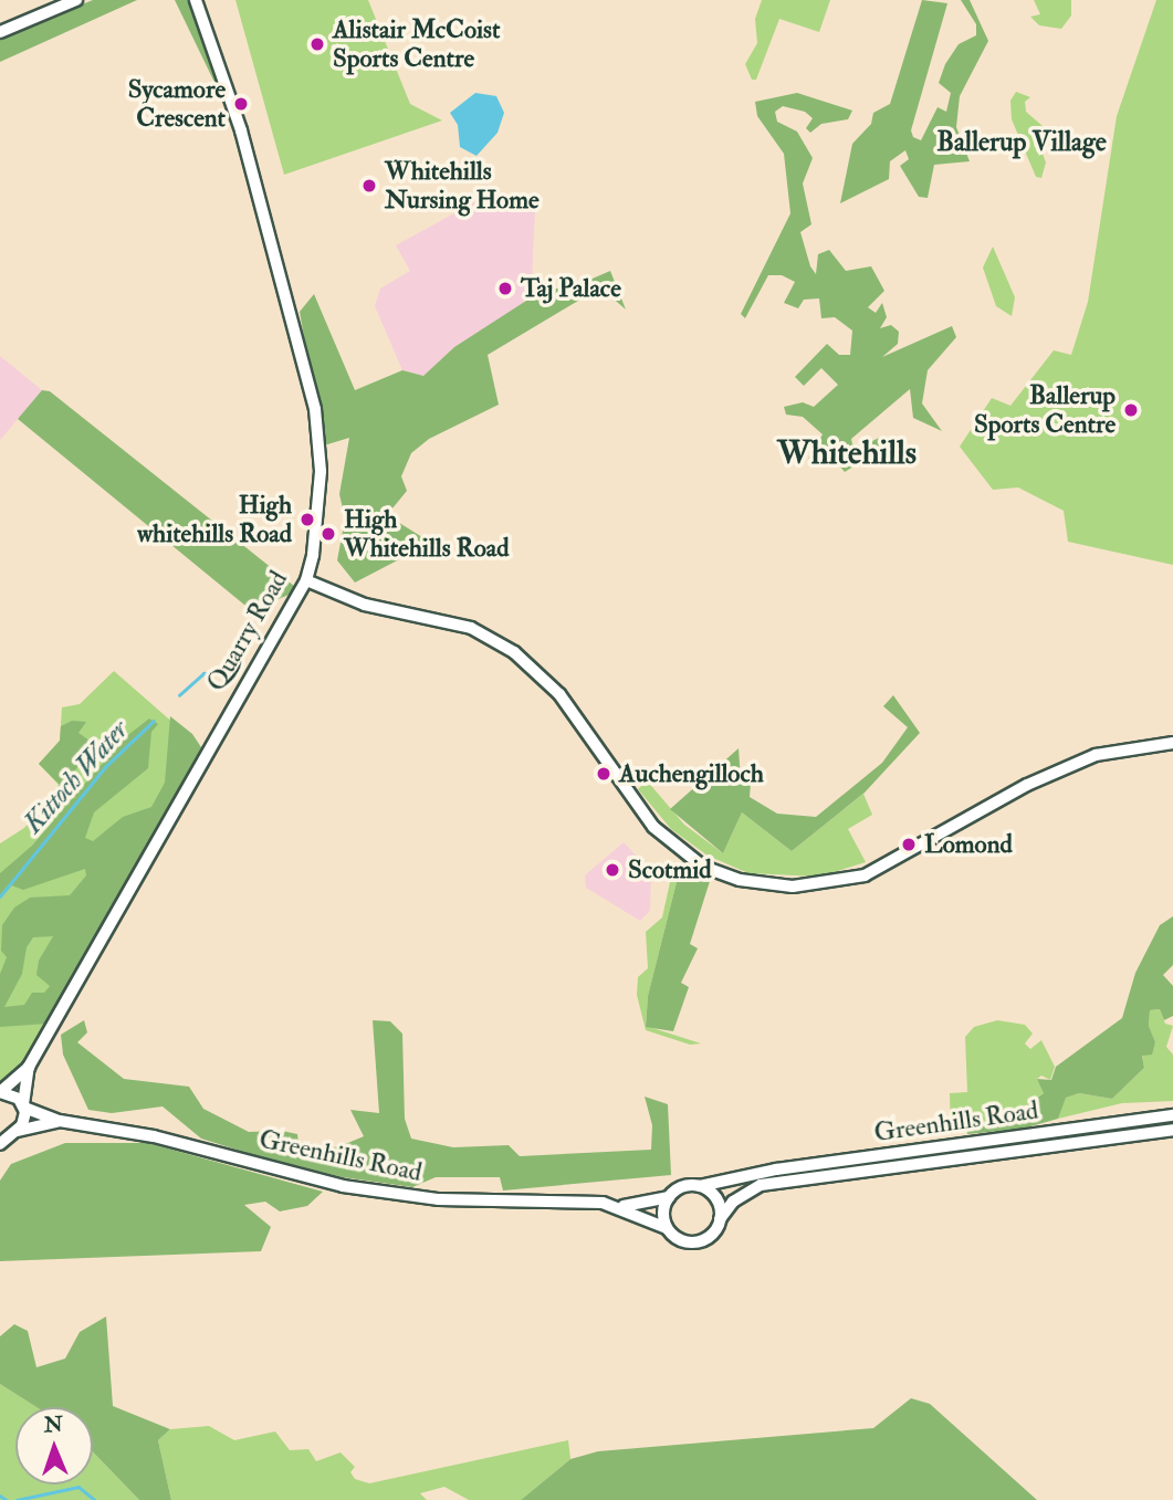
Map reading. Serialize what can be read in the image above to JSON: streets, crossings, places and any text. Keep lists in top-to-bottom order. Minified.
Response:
{"streets":{"street":["Quarry Road","Greenhills Road"]},"crossings":[["Quarry Road","Greenhills Road"]],"districts":["Ballerup Village","Whitehills"],"water":["Kittoch Water"],"places":["Alistair McCoist Sports Centre","Sycamore Crescent","Whitehills Nursing Home","Taj Palace","Ballerup Sports Centre","High whitehills Road","High Whitehills Road","Auchengilloch","Lomond","Scotmid"],"north":"top"}
